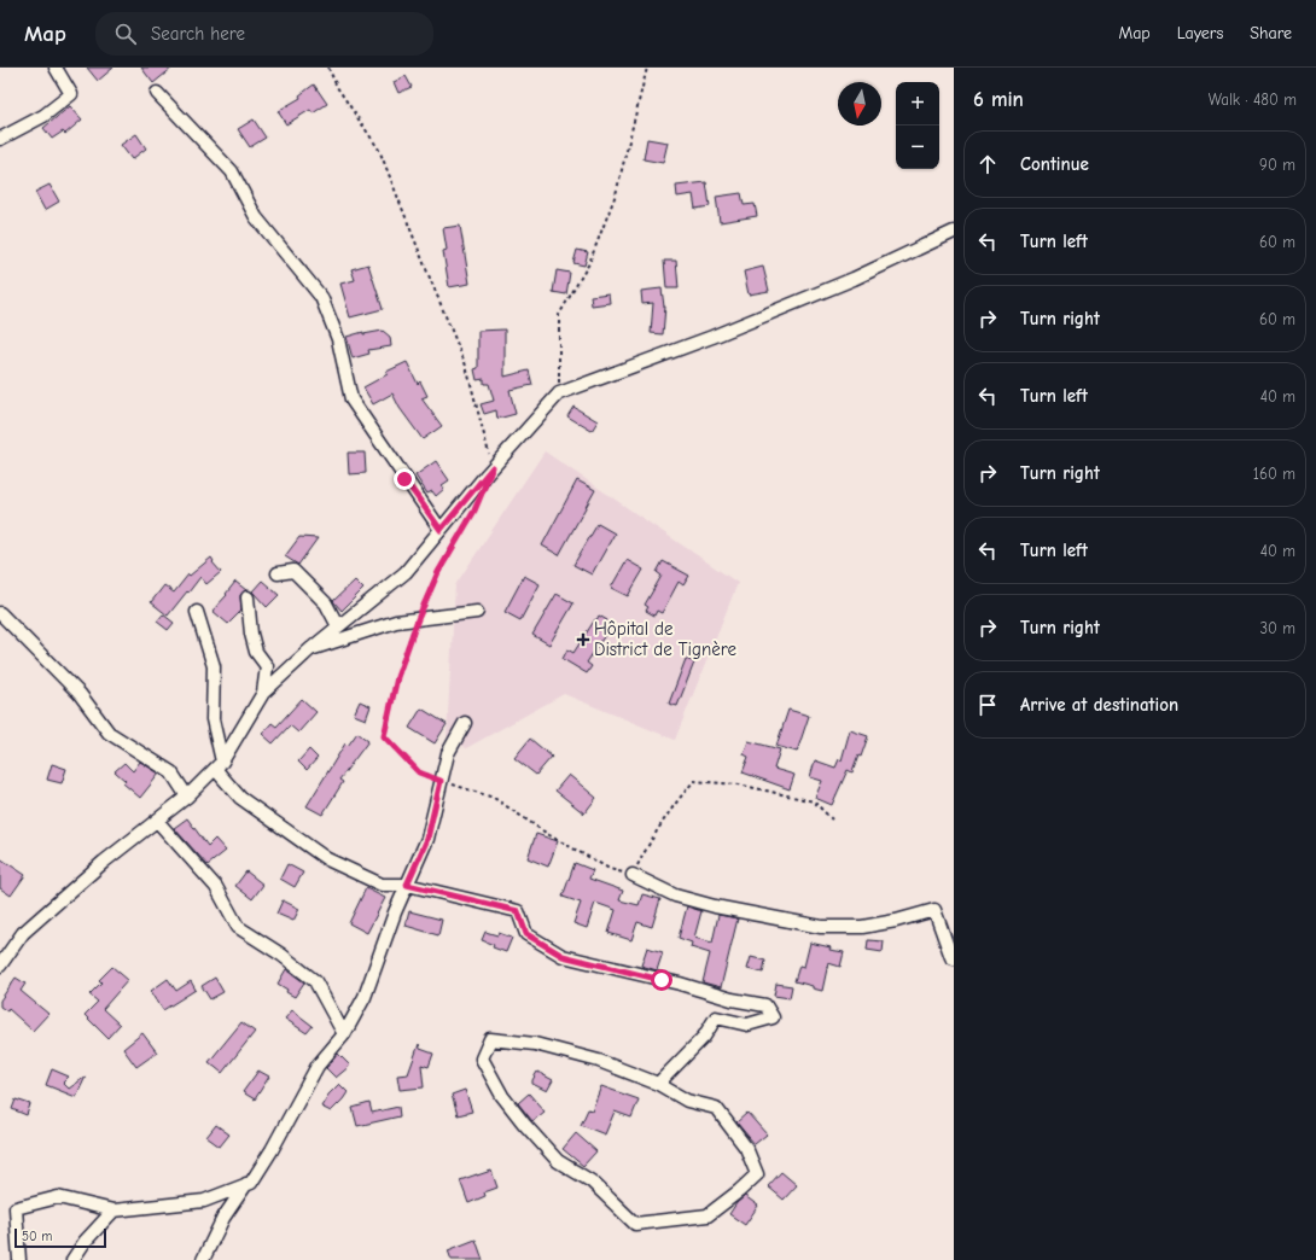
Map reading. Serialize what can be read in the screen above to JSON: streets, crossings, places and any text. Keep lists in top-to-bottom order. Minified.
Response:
{"places":{"health":["Hôpital de District de Tignère"]},"scale_bar":"50 m","north":"bottom","page":{"header":"Map","search":"Search here","nav":["Map","Layers","Share"],"heading":["6 min","Walk · 480 m"],"map_buttons":["+","−"],"list":[["Continue","90 m"],["Turn left","60 m"],["Turn right","60 m"],["Turn left","40 m"],["Turn right","160 m"],["Turn left","40 m"],["Turn right","30 m"],"Arrive at destination"],"scale":"50 m"}}
